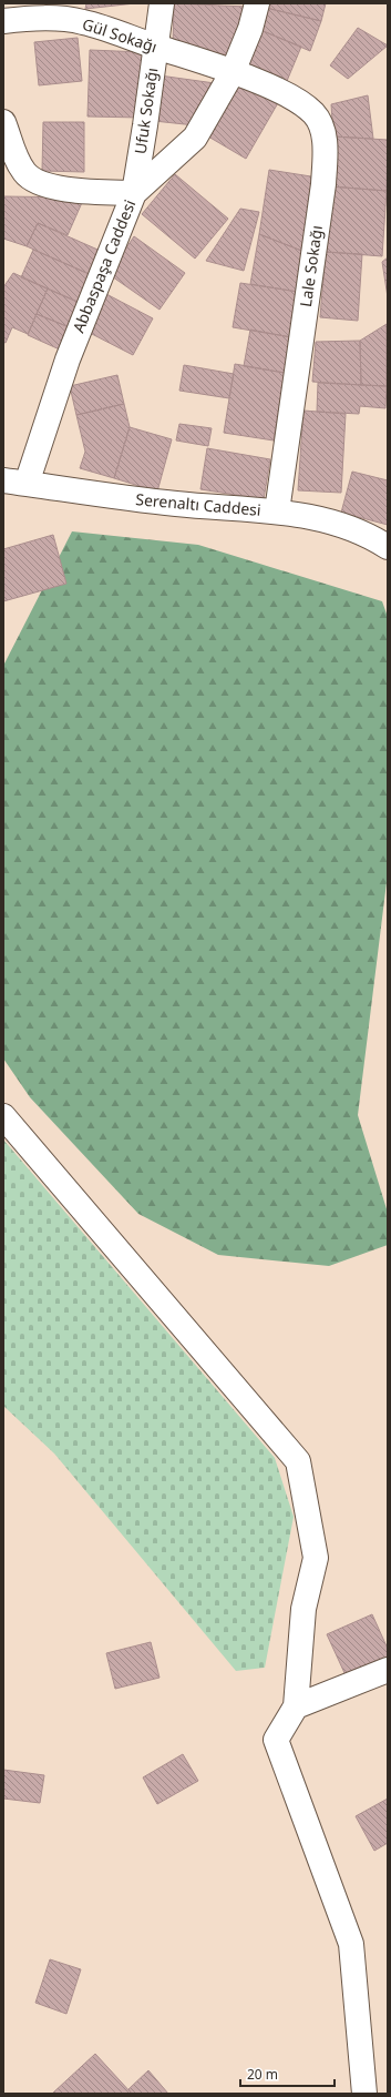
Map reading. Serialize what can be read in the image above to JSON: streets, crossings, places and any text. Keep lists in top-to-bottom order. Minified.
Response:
{"streets":{"street":["Gül Sokağı","Ufuk Sokağı","Abbaspaşa Caddesi","Lale Sokağı","Serenaltı Caddesi"]},"crossings":[["Gül Sokağı","Ufuk Sokağı"],["Gül Sokağı","Abbaspaşa Caddesi"],["Gül Sokağı","Lale Sokağı"],["Ufuk Sokağı","Abbaspaşa Caddesi"],["Abbaspaşa Caddesi","Lale Sokağı"],["Abbaspaşa Caddesi","Serenaltı Caddesi"],["Lale Sokağı","Serenaltı Caddesi"]],"scale_bar":"20 m"}
